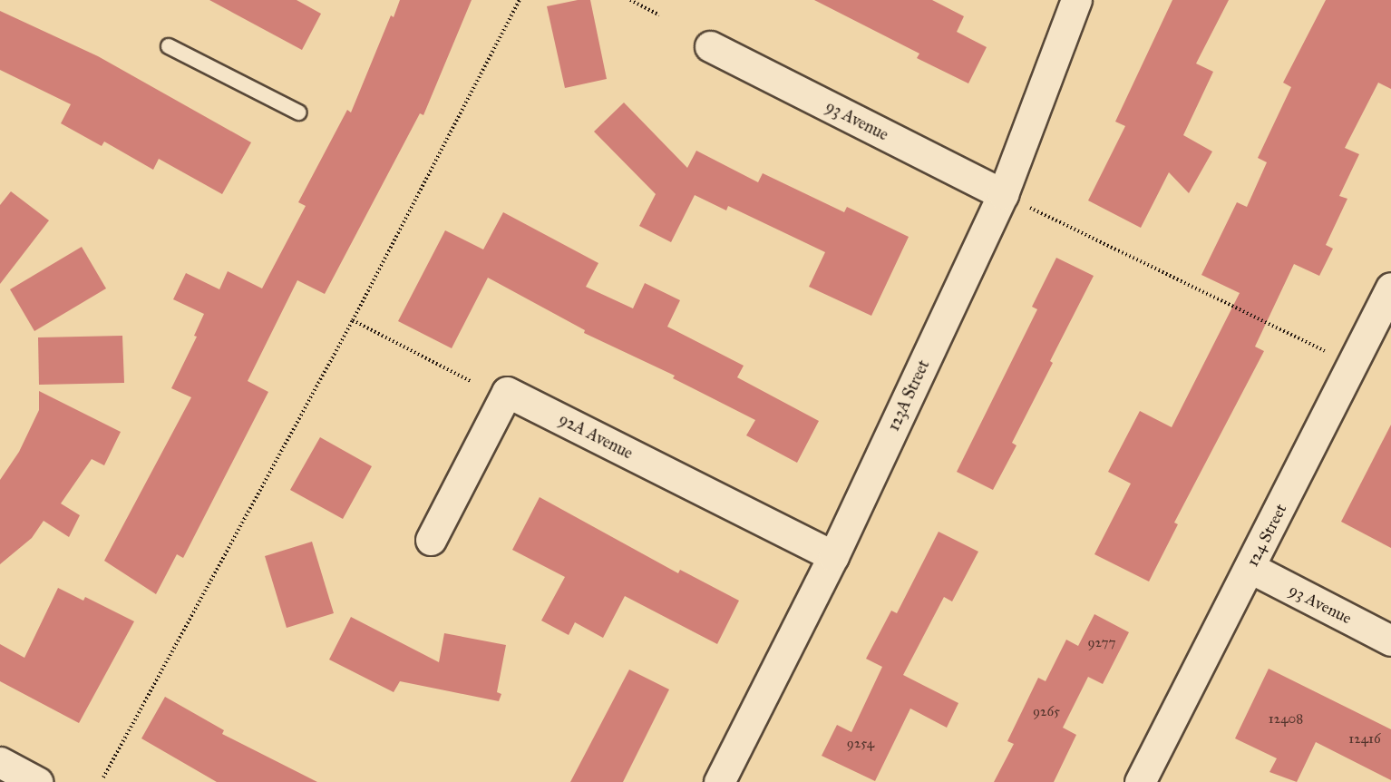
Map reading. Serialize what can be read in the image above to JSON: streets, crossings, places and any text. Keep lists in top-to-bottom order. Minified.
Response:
{"streets":{"street":["93 Avenue","123A Street","92A Avenue","124 Street"]},"crossings":[["93 Avenue","123A Street"],["93 Avenue","124 Street"],["123A Street","92A Avenue"]],"house_numbers":["9277","9265","12408","12416","9254"]}
